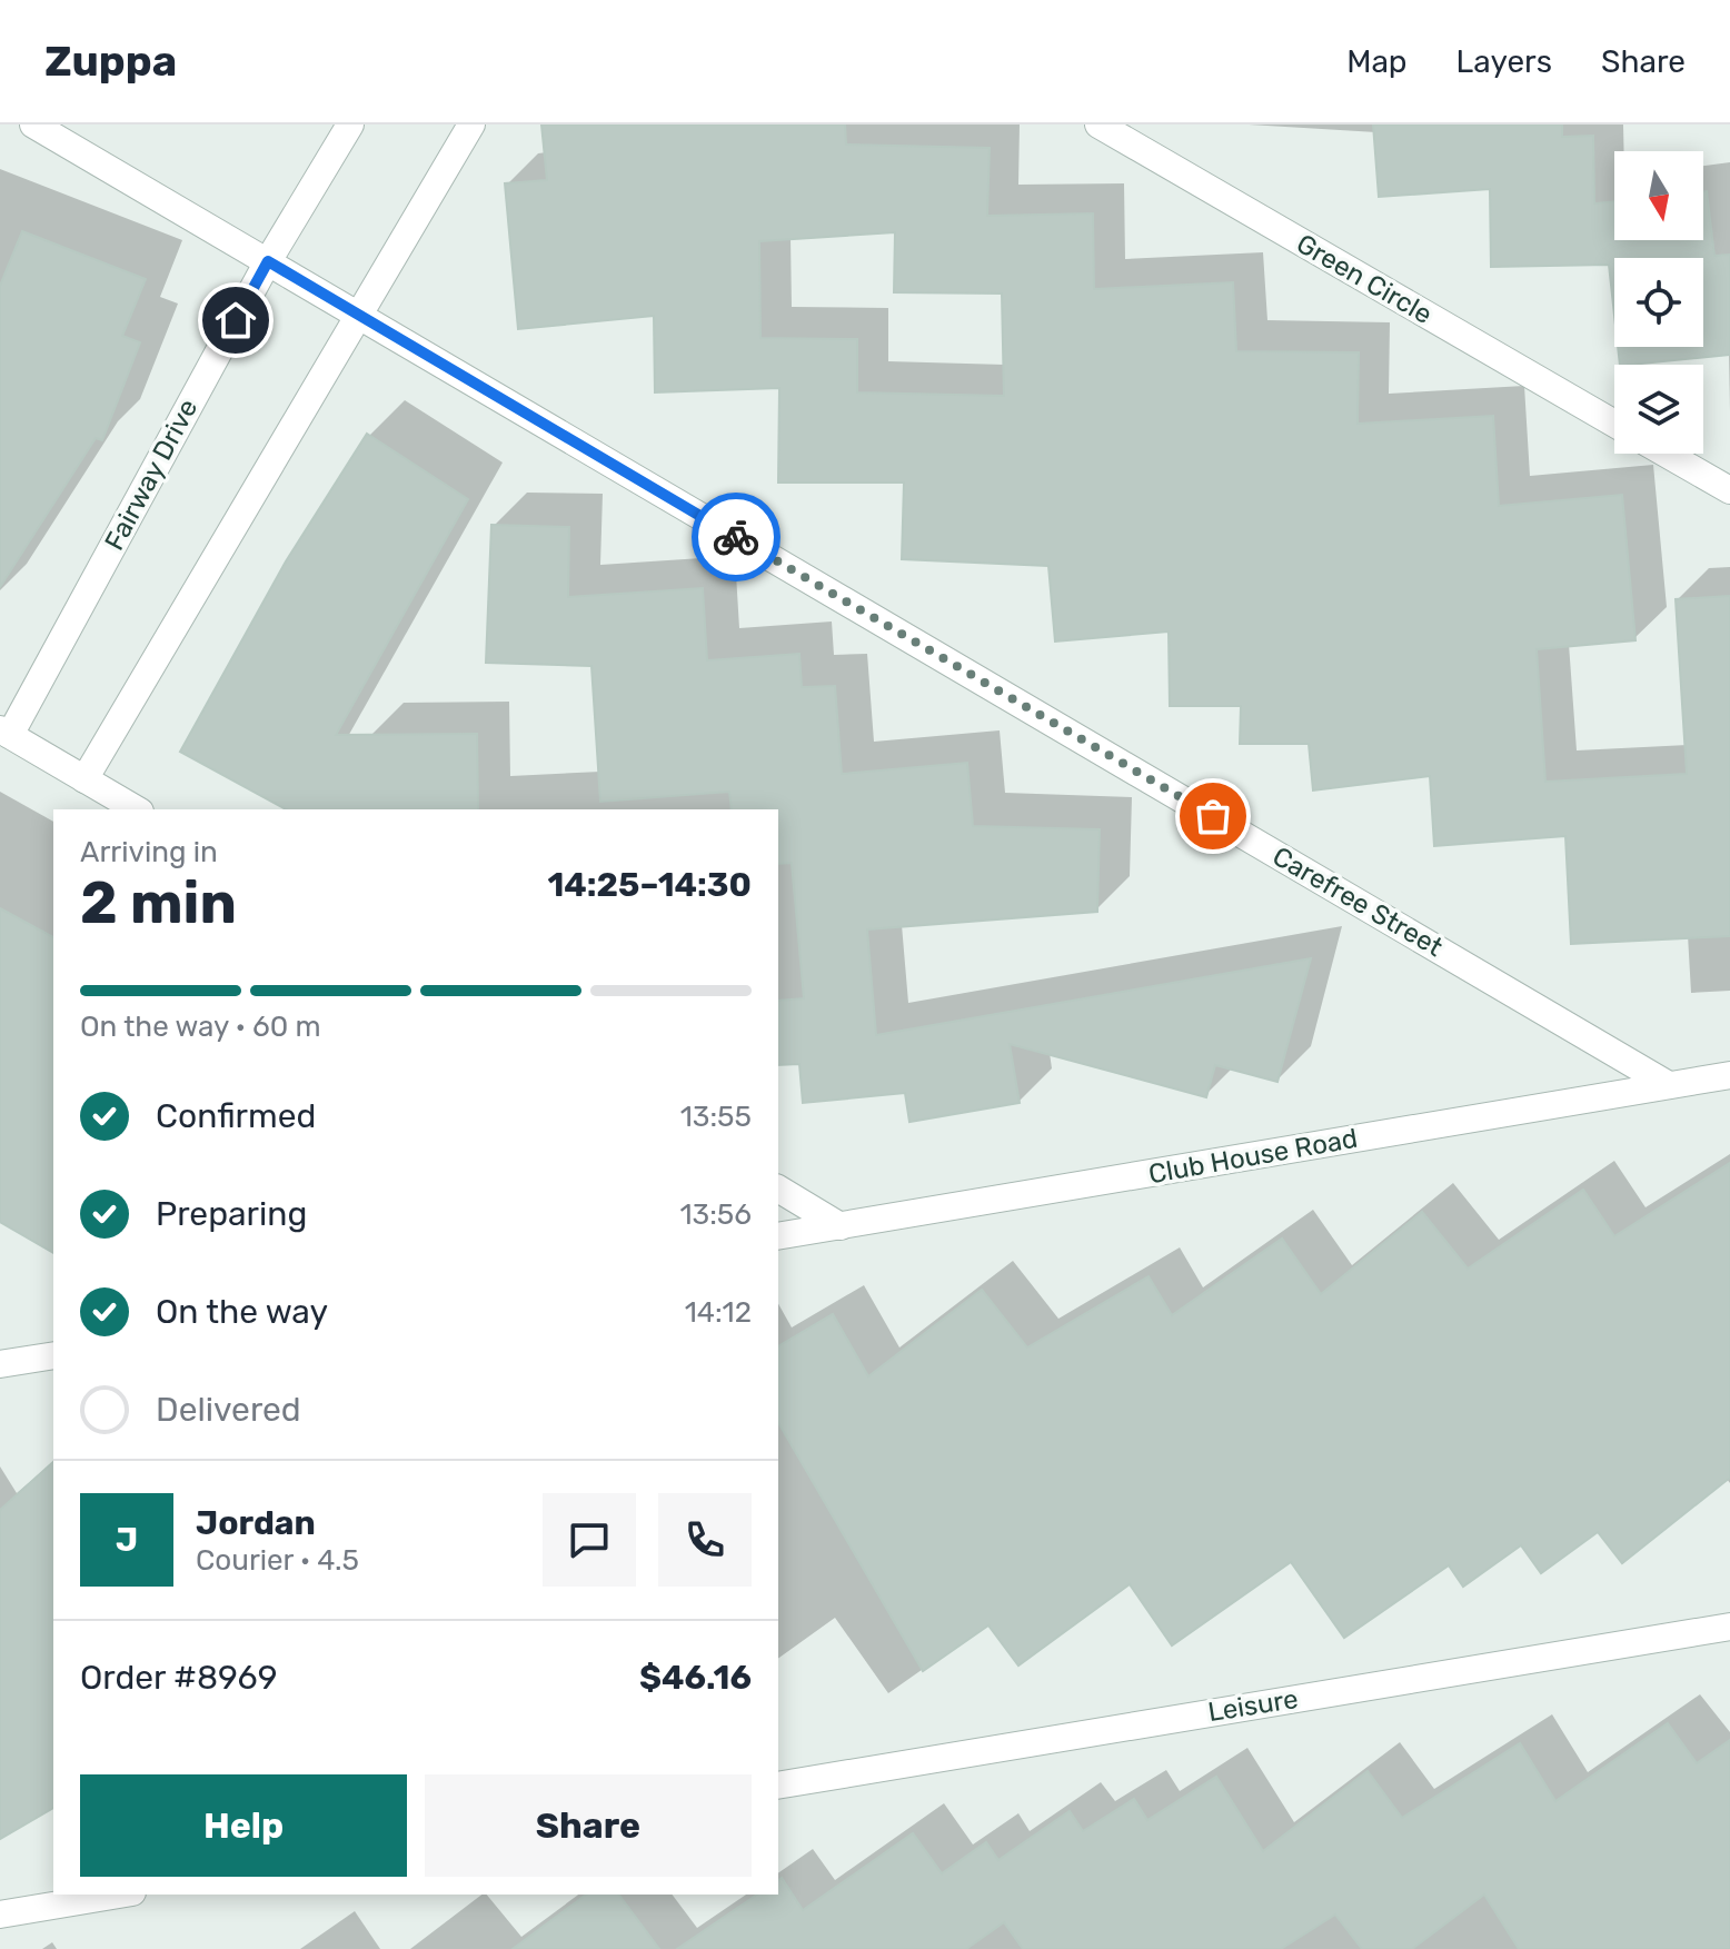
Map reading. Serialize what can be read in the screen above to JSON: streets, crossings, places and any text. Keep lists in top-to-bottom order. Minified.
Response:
{"streets":{"street":["Green Circle","Fairway Drive","Carefree Street","Club House Road","Leisure"]},"crossings":[["Fairway Drive","Carefree Street"],["Carefree Street","Club House Road"]],"north":"bottom","page":{"header":"Zuppa","nav":["Map","Layers","Share"],"heading":["2 min","Arriving in","14:25–14:30"],"panel":["Jordan","Courier · 4.5","Order #8969","$46.16"],"bar":"On the way · 60 m","list":[["Confirmed","13:55"],["Preparing","13:56"],["On the way","14:12"],"Delivered"],"round":"J","buttons":["Help","Share"]}}
